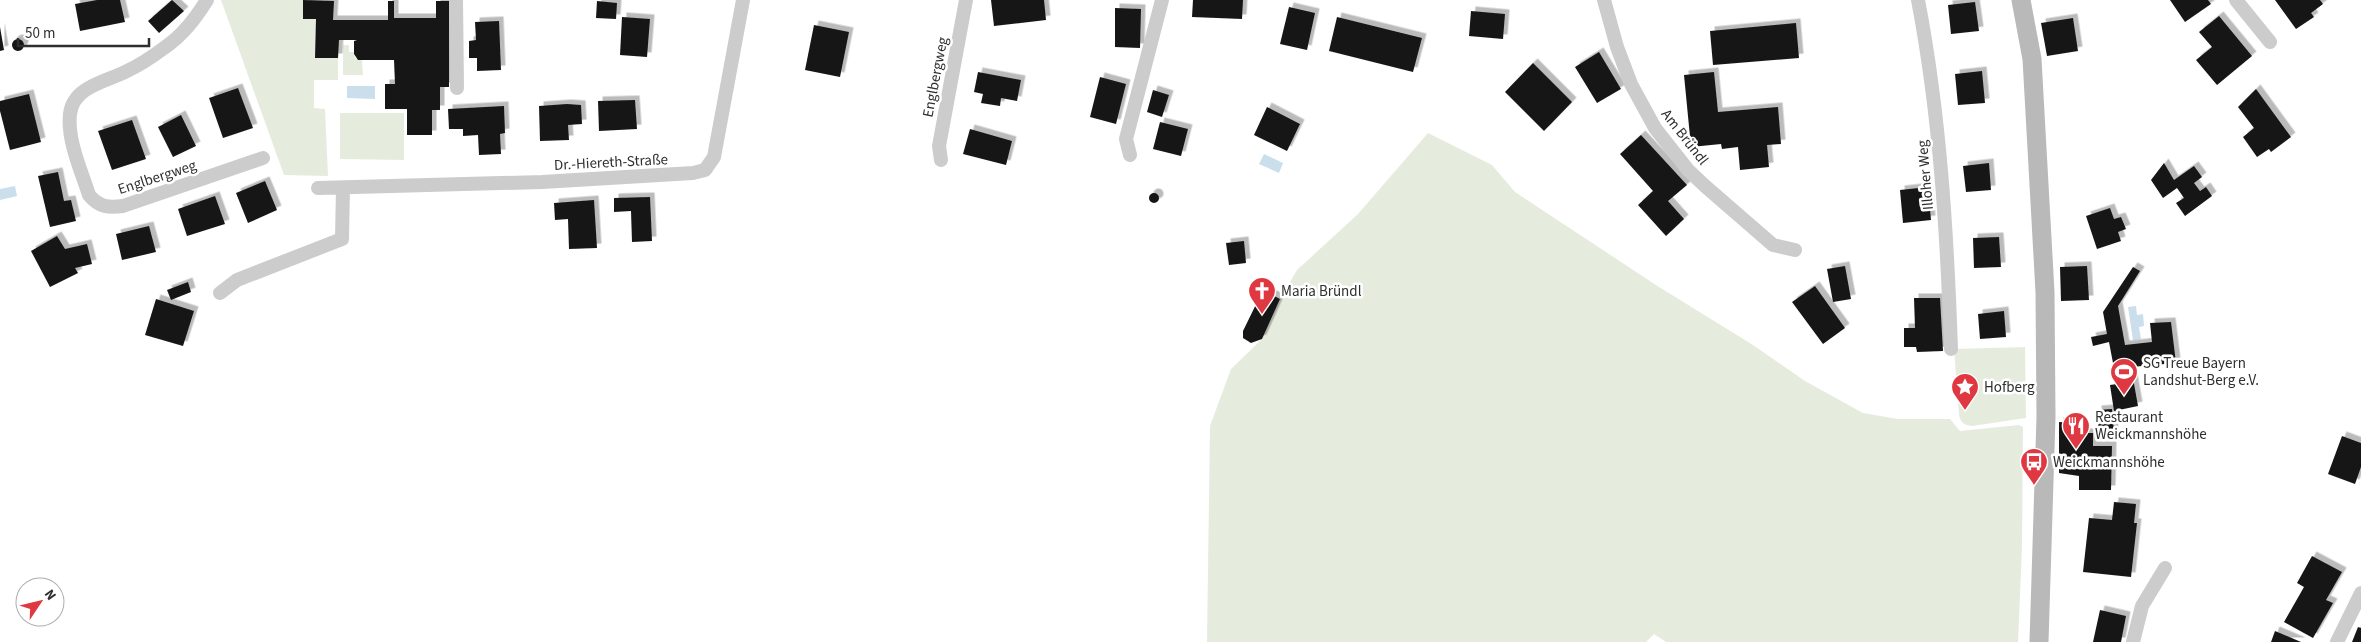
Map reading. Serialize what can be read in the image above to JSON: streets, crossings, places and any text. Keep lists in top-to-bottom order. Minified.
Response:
{"streets":{"street":["Englbergweg","Am Bründl","Dr.-Hiereth-Straße","Illoher Weg"]},"places":{"church":["Maria Bründl"],"sports":["SG Treue Bayern Landshut-Berg e.V."],"place":["Hofberg"],"restaurant":["Restaurant Weickmannshöhe"],"bus stop":["Weickmannshöhe"]},"scale_bar":"50 m","north":"top right"}
